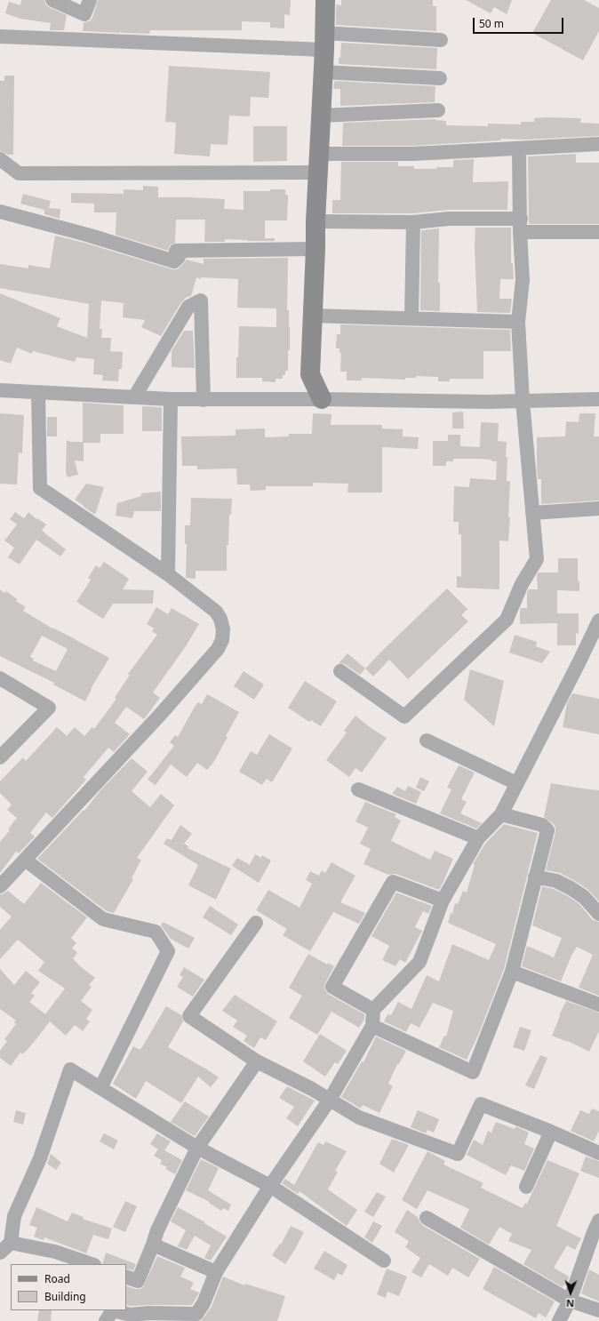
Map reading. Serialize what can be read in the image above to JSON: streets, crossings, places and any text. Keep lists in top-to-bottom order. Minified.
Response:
{"legend":["Road","Building"],"scale_bar":"50 m","north":"bottom"}
